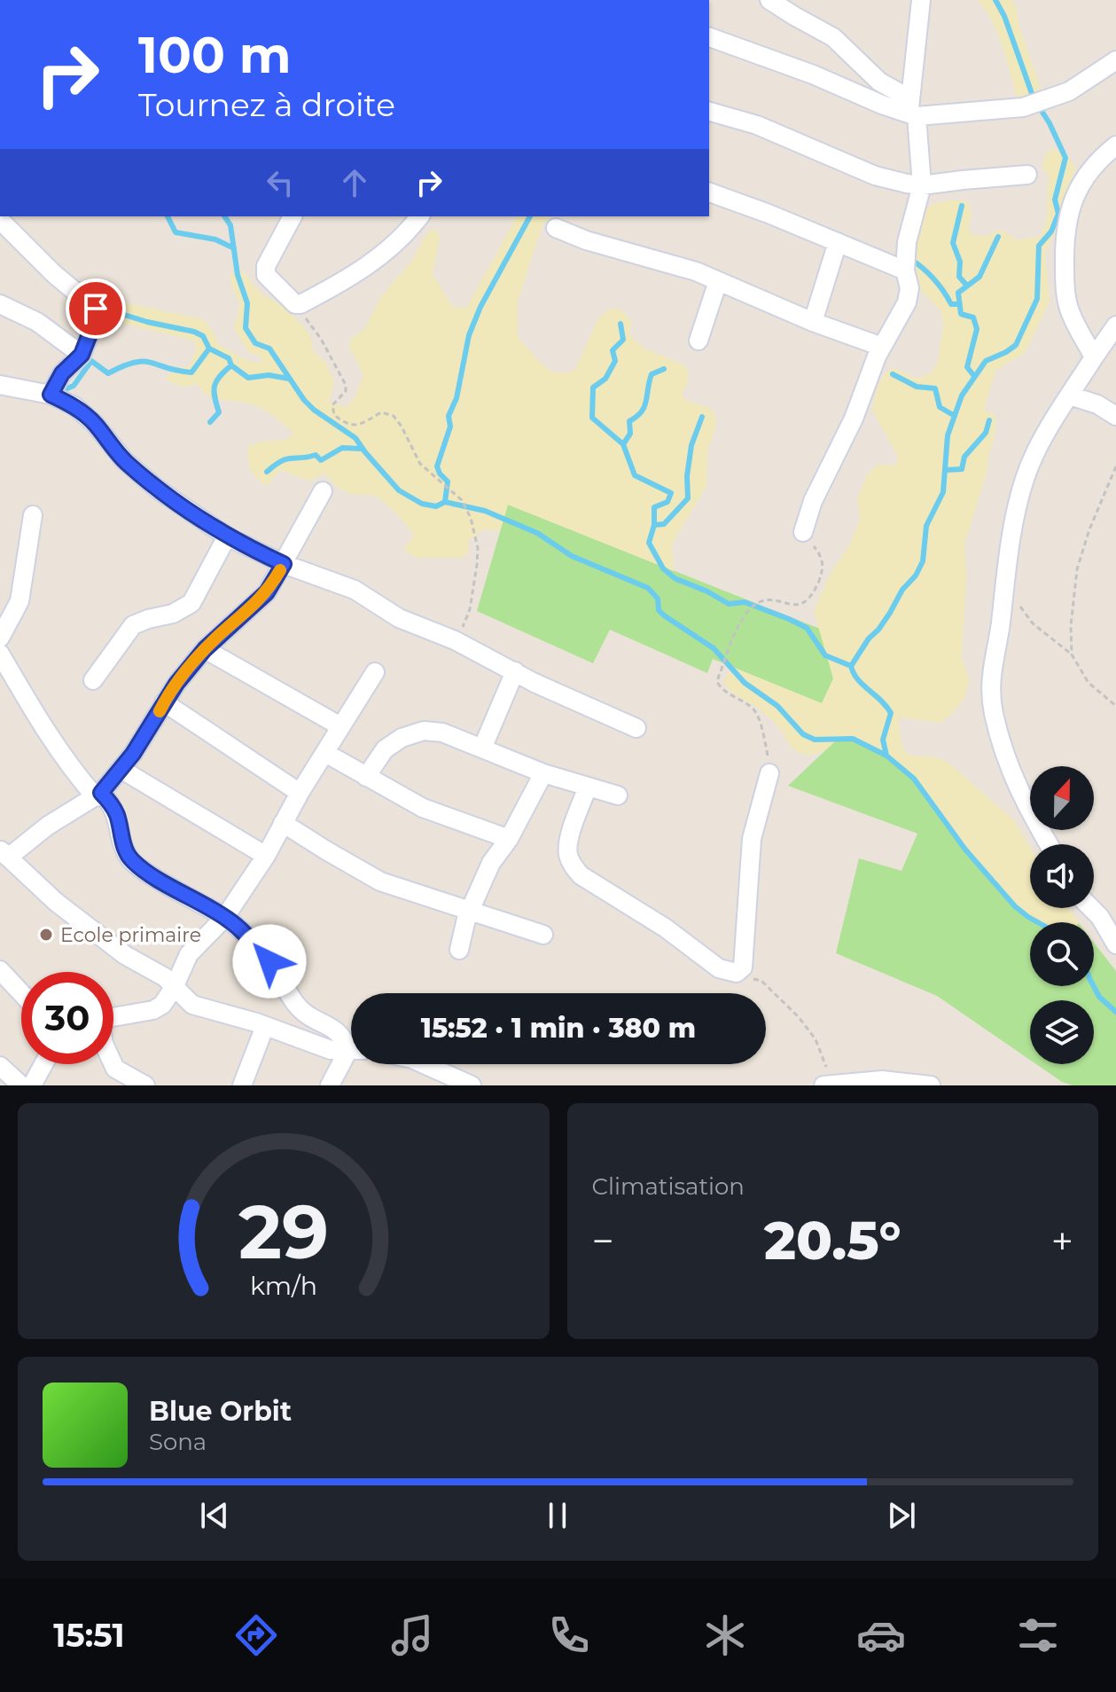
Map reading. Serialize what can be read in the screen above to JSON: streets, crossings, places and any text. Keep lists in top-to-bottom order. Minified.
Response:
{"places":["Ecole primaire"],"north":"top","page":{"turn":["100 m","Tournez à droite"],"limit":"30","trip":"15:52 · 1 min · 380 m","tile":"Climatisation","heat":["−","20.5°","+"],"song":["Blue Orbit","Sona"],"tabs":"15:51","gauge":["29","km/h"]}}
